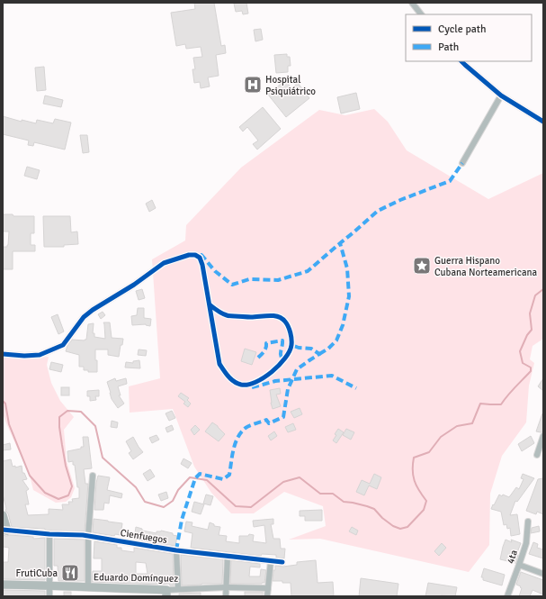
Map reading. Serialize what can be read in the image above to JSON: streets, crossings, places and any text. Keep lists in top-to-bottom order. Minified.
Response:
{"streets":{"street":["Cienfuegos","4ta","Eduardo Domínguez"]},"places":{"hospital":["Hospital Psiquiátrico"],"place":["Guerra Hispano Cubana Norteamericana"],"restaurant":["FrutiCuba"]},"legend":["Cycle path","Path"]}
